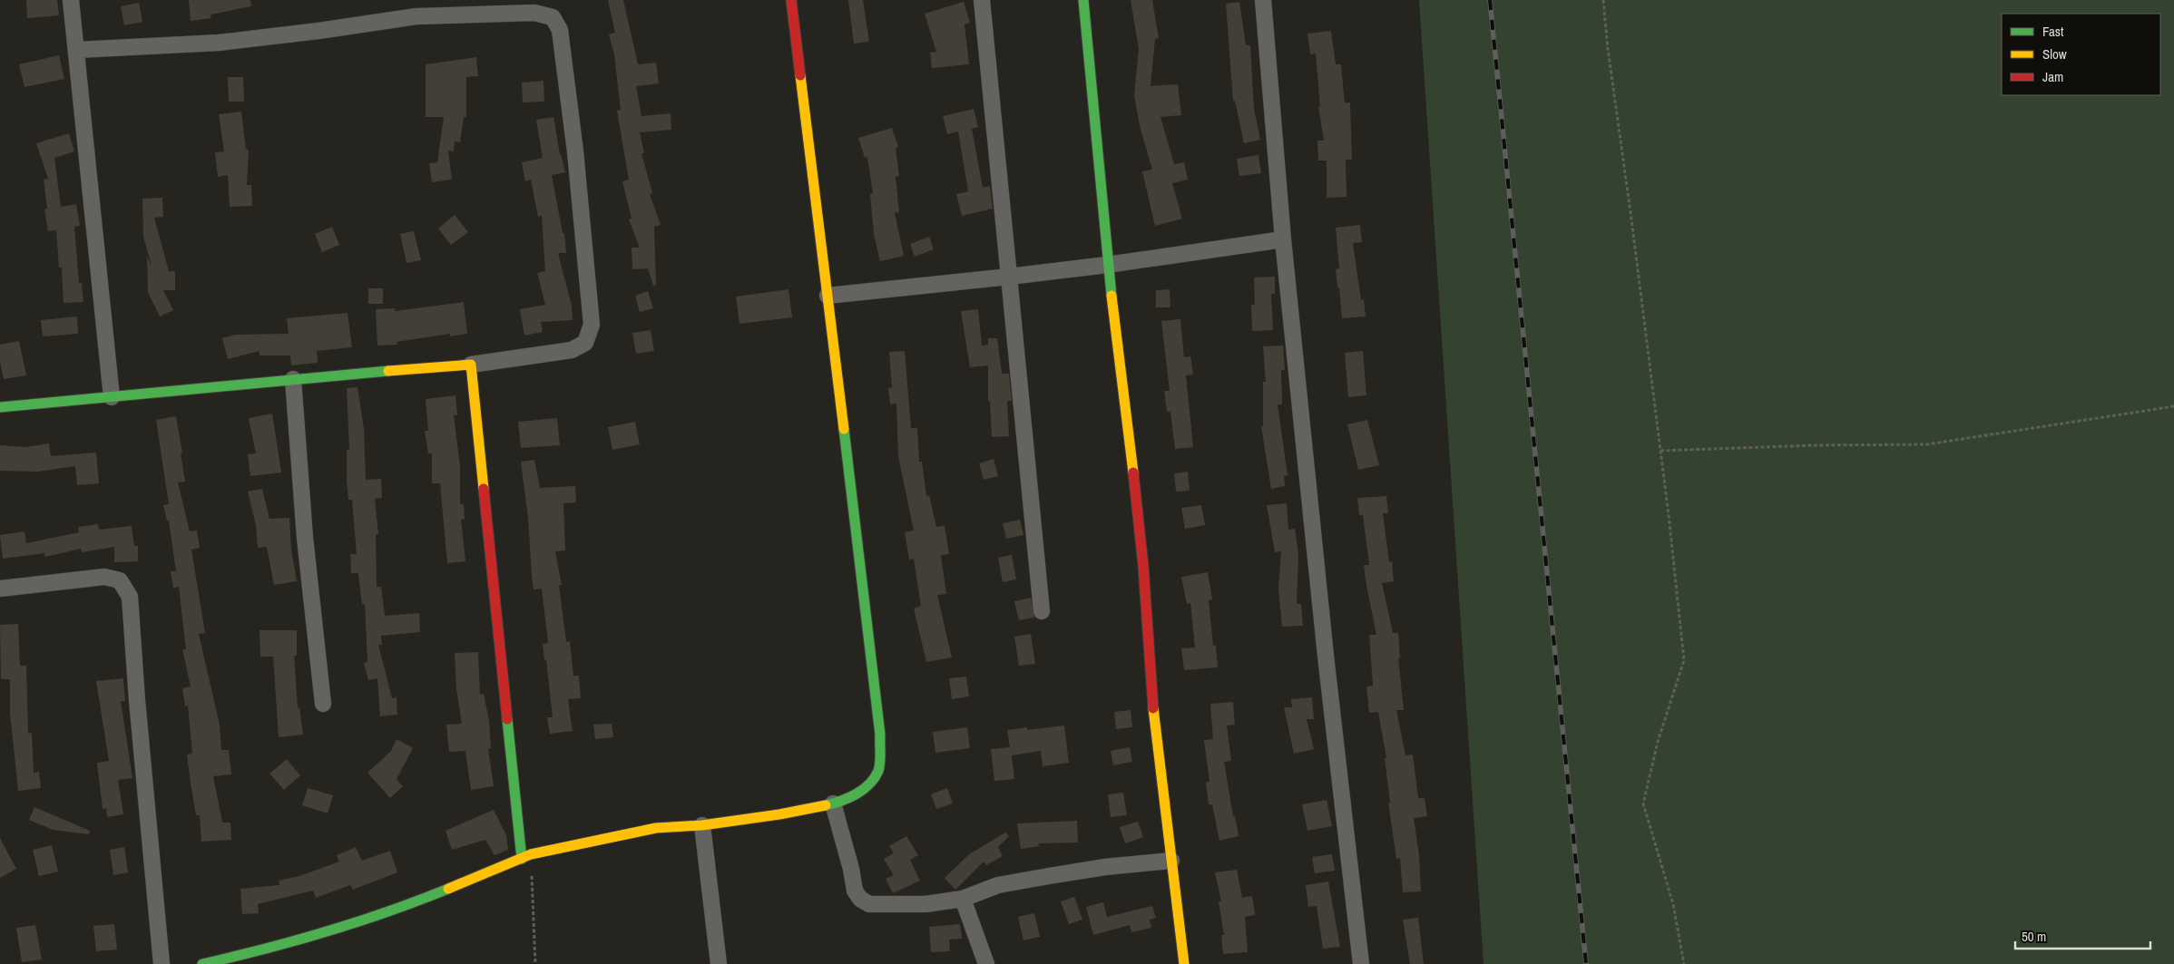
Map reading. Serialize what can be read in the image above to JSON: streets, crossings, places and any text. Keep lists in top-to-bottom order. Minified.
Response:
{"legend":["Fast","Slow","Jam"],"scale_bar":"50 m"}
